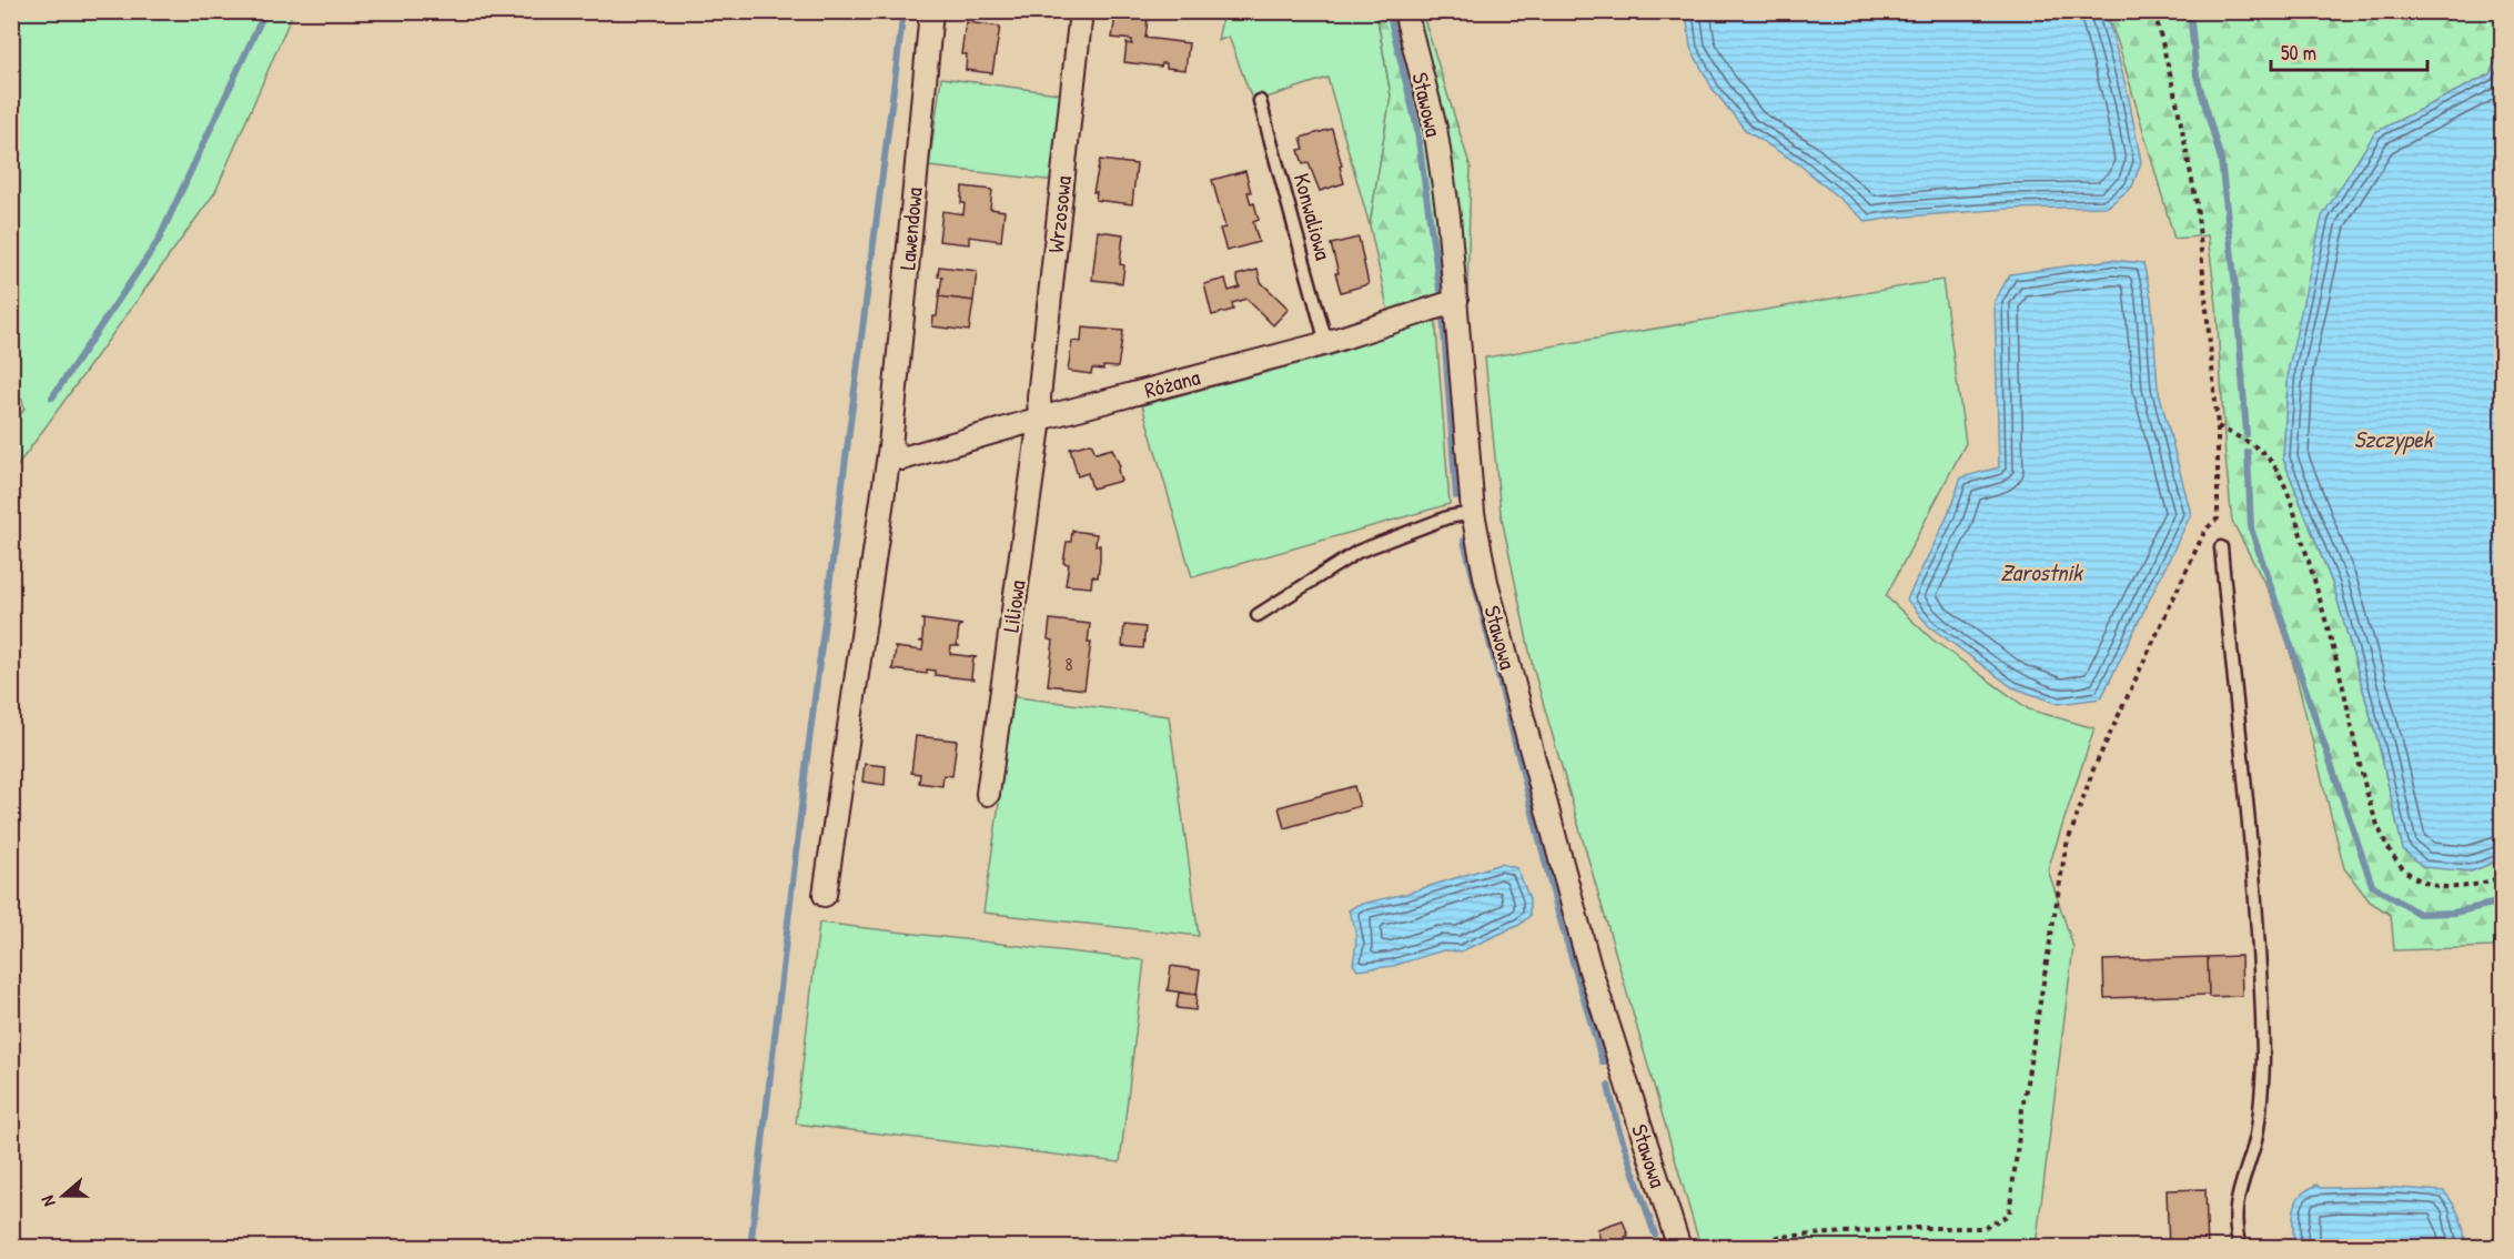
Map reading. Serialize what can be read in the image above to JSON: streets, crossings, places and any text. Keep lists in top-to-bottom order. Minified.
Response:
{"streets":{"street":["Stawowa","Wrzosowa","Lawendowa","Różana","Liliowa"],"lane":["Konwaliowa"]},"crossings":[["Stawowa","Różana"],["Wrzosowa","Różana"],["Wrzosowa","Liliowa"],["Konwaliowa","Różana"],["Lawendowa","Różana"],["Różana","Liliowa"]],"water":["Szczypek","Zarostnik"],"house_numbers":["8"],"scale_bar":"50 m","north":"left"}
